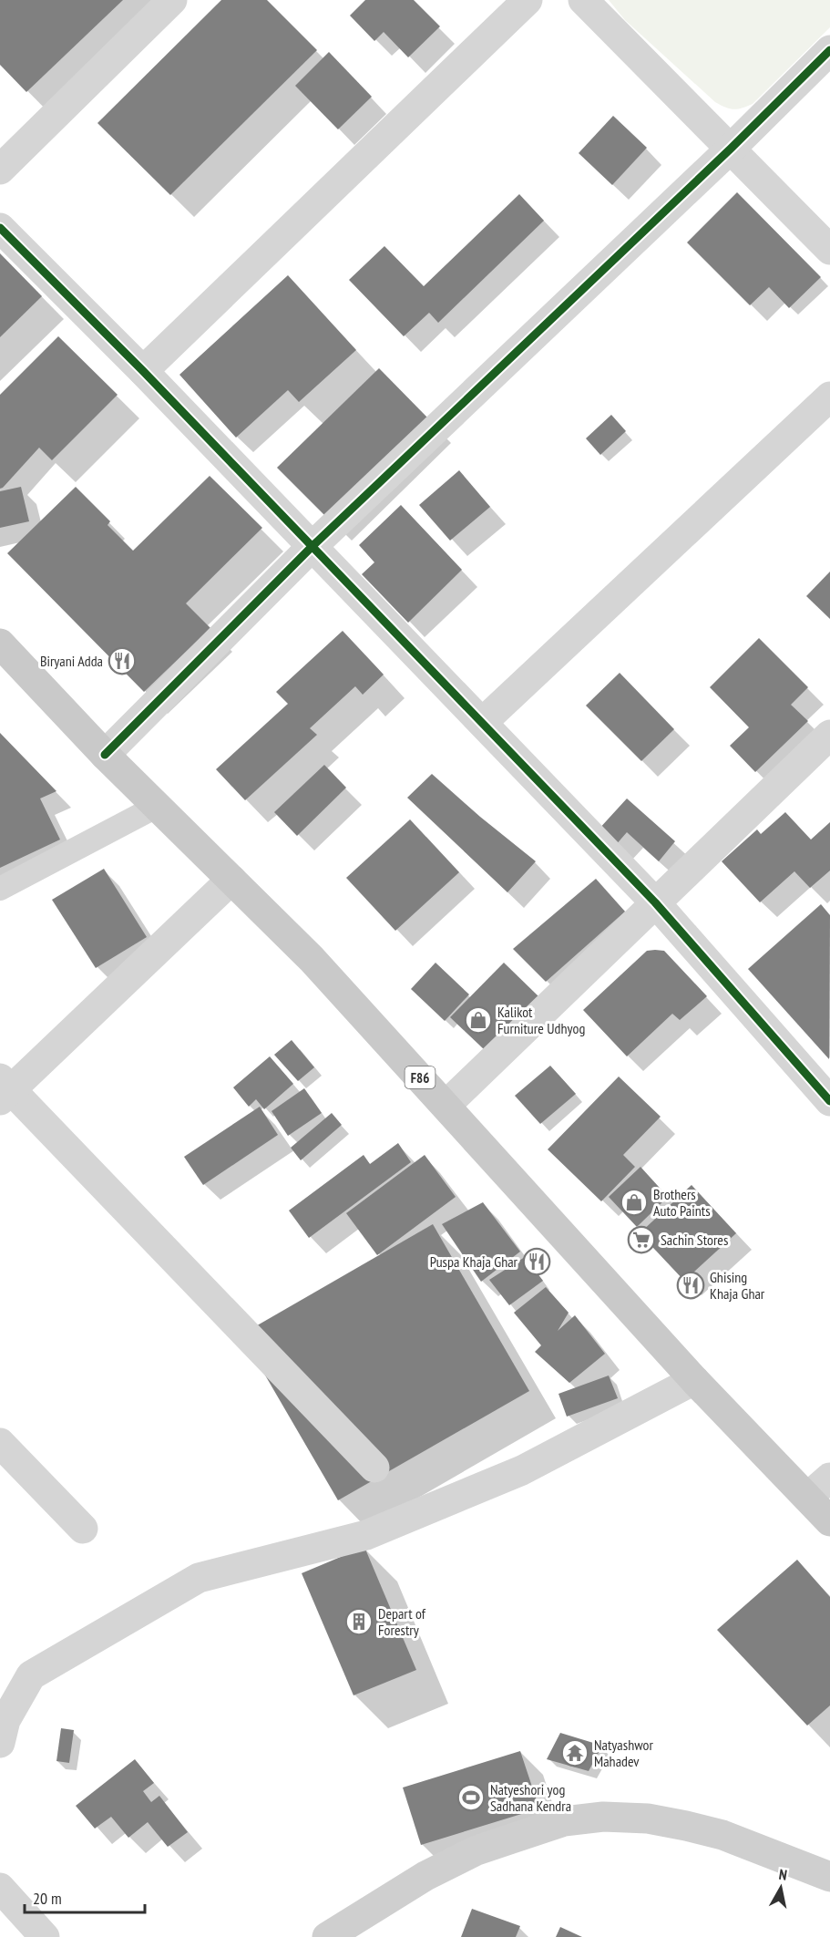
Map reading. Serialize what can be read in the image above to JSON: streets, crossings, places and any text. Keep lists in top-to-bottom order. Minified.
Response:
{"streets":{"main road":["F86"]},"places":{"restaurant":["Biryani Adda","Puspa Khaja Ghar","Ghising Khaja Ghar"],"shop":["Kalikot Furniture Udhyog","Brothers Auto Paints"],"supermarket":["Sachin Stores"],"building":["Depart of Forestry"],"temple":["Natyashwor Mahadev"],"sports":["Natyeshori yog Sadhana Kendra"]},"scale_bar":"20 m","north":"top"}
